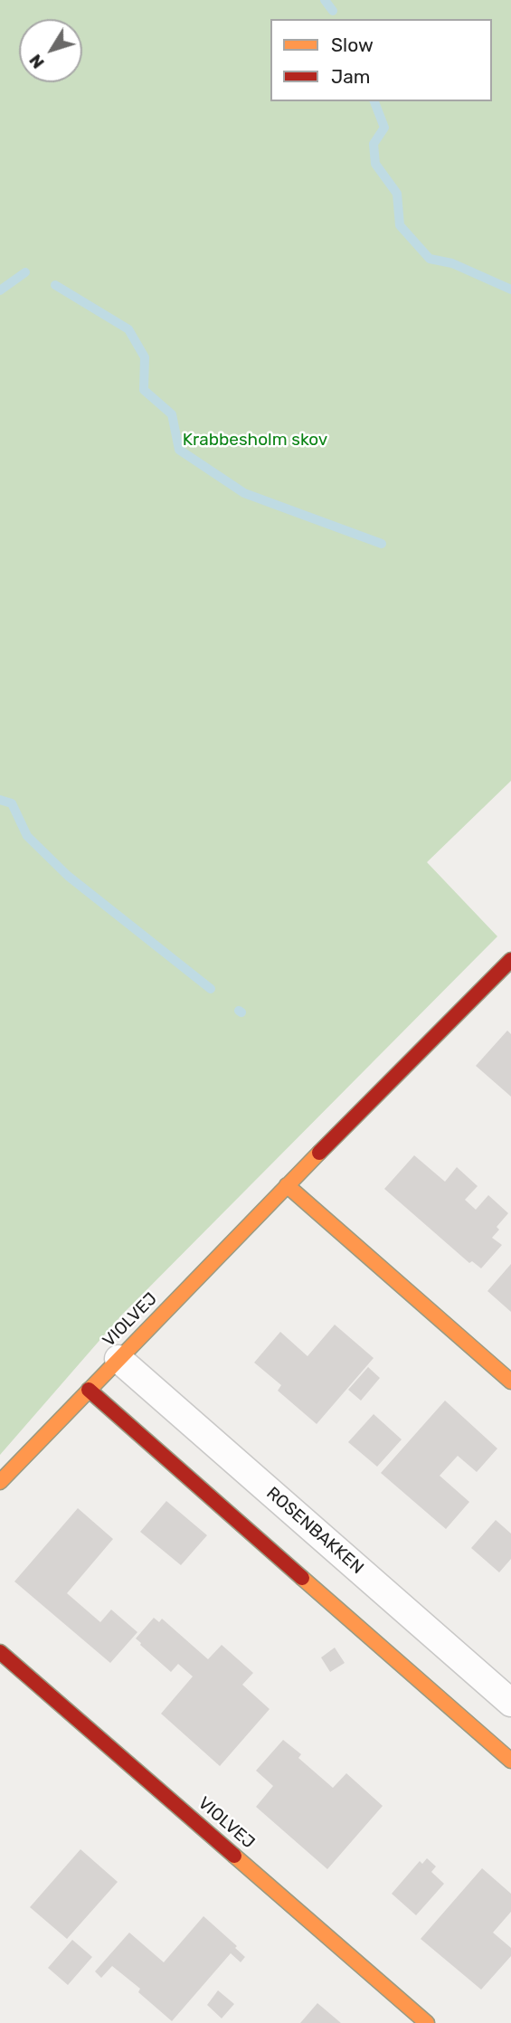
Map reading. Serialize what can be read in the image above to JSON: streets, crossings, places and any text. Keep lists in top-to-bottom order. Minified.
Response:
{"streets":{"street":["VIOLVEJ","ROSENBAKKEN"]},"crossings":[["VIOLVEJ","ROSENBAKKEN"]],"parks":["Krabbesholm skov"],"legend":["Slow","Jam"],"north":"bottom left"}
